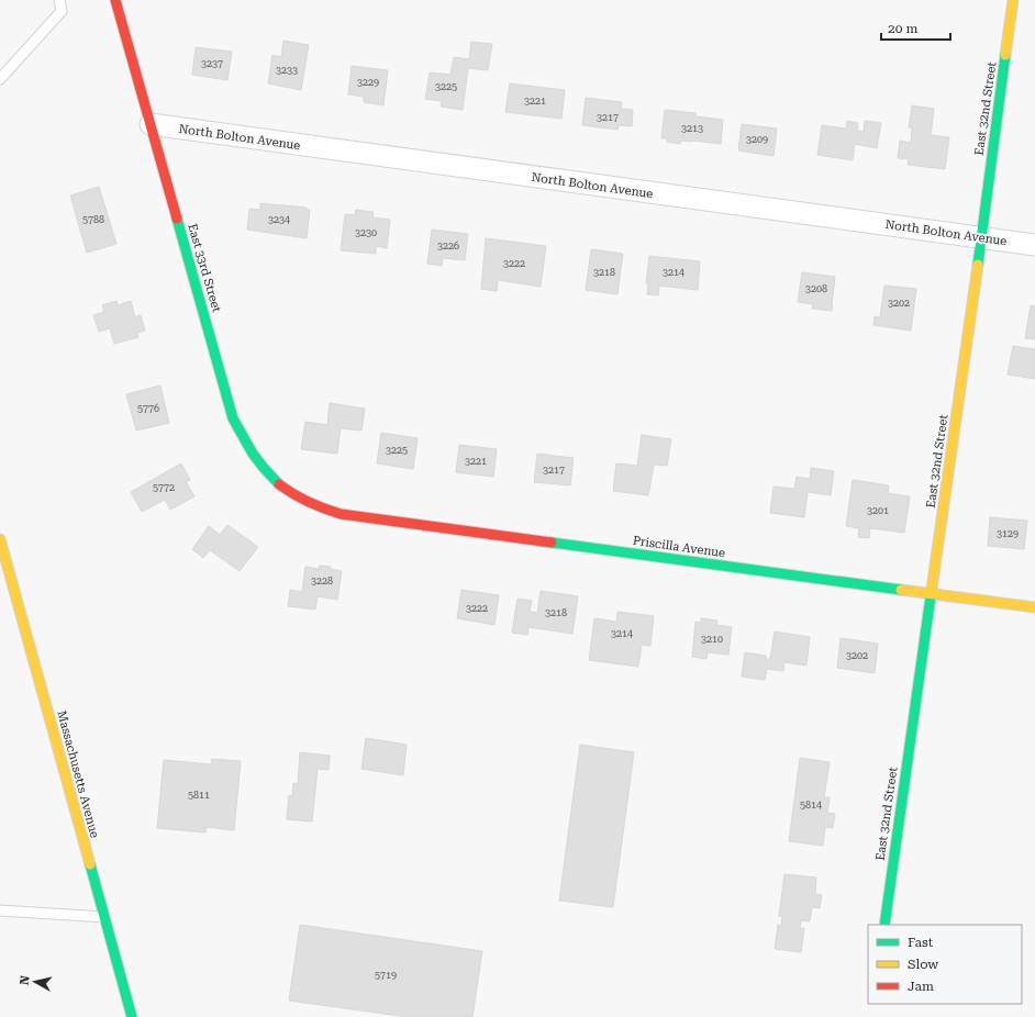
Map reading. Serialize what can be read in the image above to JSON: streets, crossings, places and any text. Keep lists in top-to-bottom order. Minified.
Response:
{"streets":{"street":["East 32nd Street","North Bolton Avenue","East 33rd Street","Priscilla Avenue","Massachusetts Avenue"]},"crossings":[["East 32nd Street","North Bolton Avenue"],["East 32nd Street","Priscilla Avenue"],["North Bolton Avenue","East 33rd Street"],["East 33rd Street","Priscilla Avenue"]],"house_numbers":["3237","3233","3229","3225","3221","3217","3213","3209","5788","3234","3230","3226","3222","3218","3214","3208","3202","5776","3225","3221","3217","5772","3201","3129","3228","3222","3218","3214","3210","3202","5811","5814","5719"],"legend":["Fast","Slow","Jam"],"scale_bar":"20 m","north":"left"}
